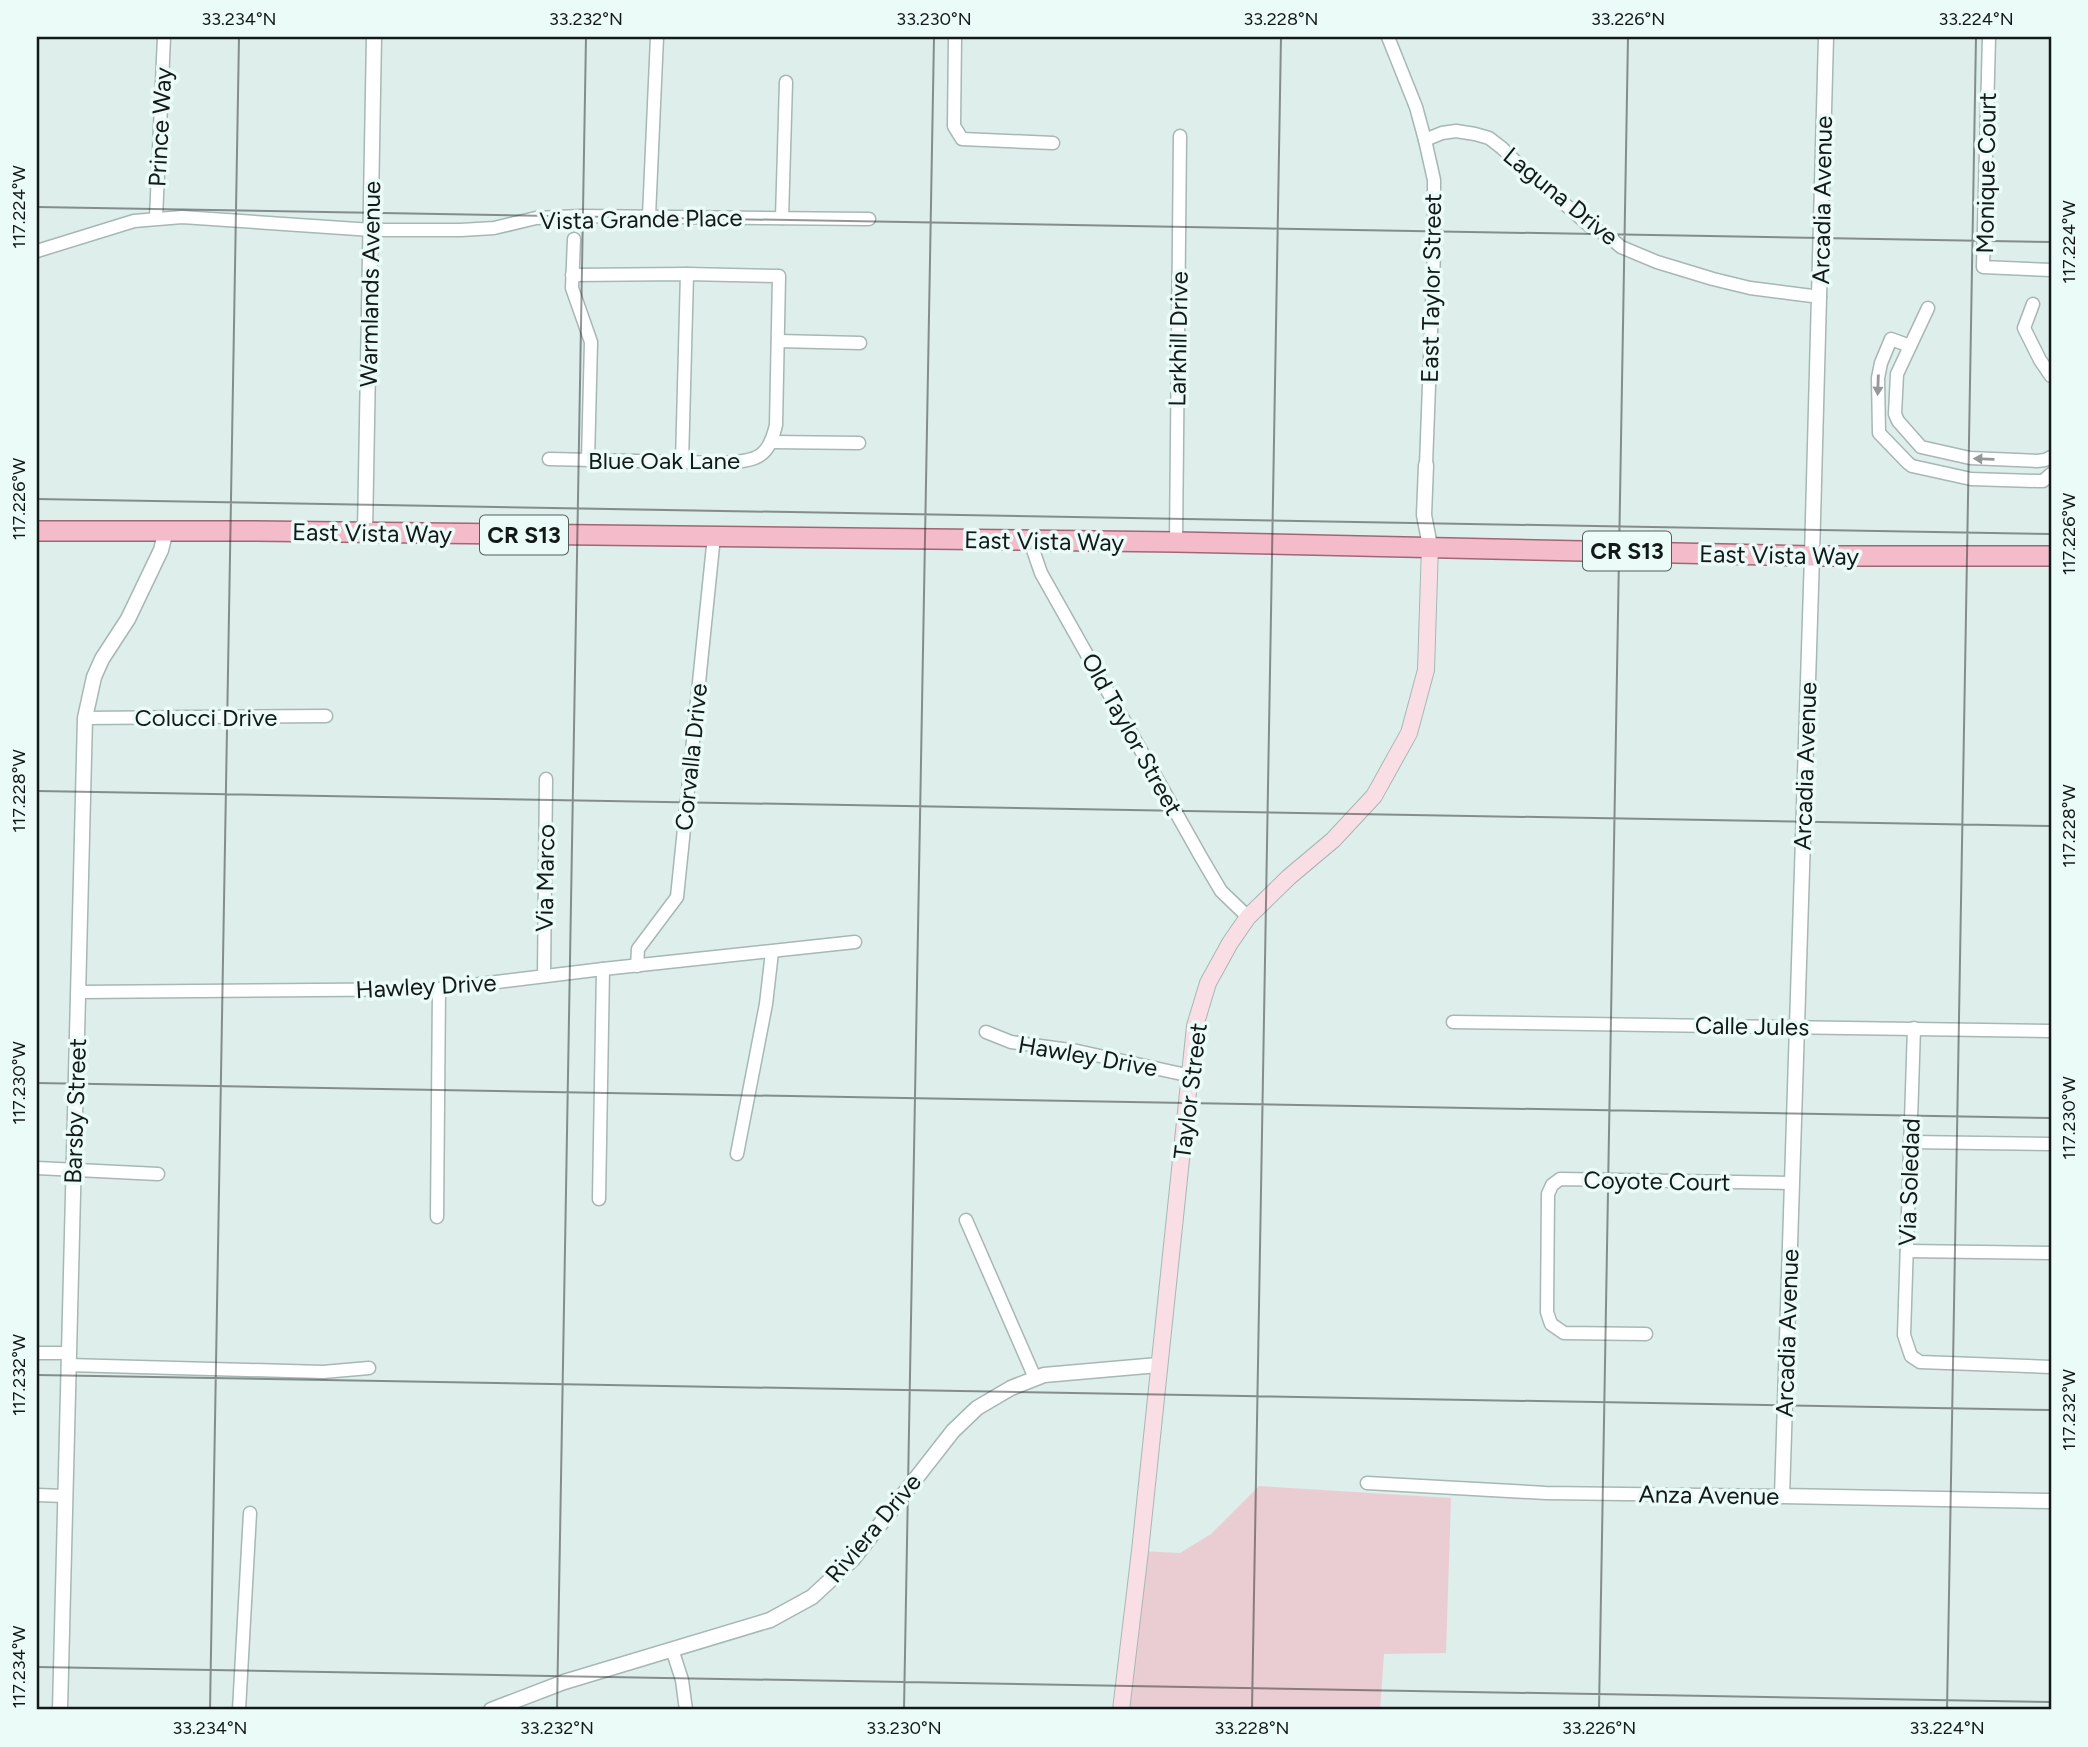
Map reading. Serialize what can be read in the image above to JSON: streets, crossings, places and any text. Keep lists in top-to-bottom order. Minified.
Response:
{"streets":{"main road":["East Vista Way","CR S13","Taylor Street"],"street":["Prince Way","Monique Court","Laguna Drive","Arcadia Avenue","Vista Grande Place","Warmlands Avenue","East Taylor Street","Larkhill Drive","Blue Oak Lane","Colucci Drive","Old Taylor Street","Corvalla Drive","Via Marco","Hawley Drive","Calle Jules","Barsby Street","Coyote Court","Via Soledad","Anza Avenue","Riviera Drive"]},"crossings":[["Prince Way","Vista Grande Place"],["Laguna Drive","Arcadia Avenue"],["Laguna Drive","East Taylor Street"],["Arcadia Avenue","East Vista Way"],["Arcadia Avenue","Calle Jules"],["Arcadia Avenue","Coyote Court"],["Arcadia Avenue","Anza Avenue"],["Vista Grande Place","Warmlands Avenue"],["Warmlands Avenue","East Vista Way"],["East Taylor Street","East Vista Way"],["East Taylor Street","Taylor Street"],["Larkhill Drive","East Vista Way"],["East Vista Way","Old Taylor Street"],["East Vista Way","Corvalla Drive"],["East Vista Way","Taylor Street"],["East Vista Way","Barsby Street"],["Colucci Drive","Barsby Street"],["Old Taylor Street","Taylor Street"],["Corvalla Drive","Hawley Drive"],["Via Marco","Hawley Drive"],["Hawley Drive","Taylor Street"],["Hawley Drive","Barsby Street"],["Calle Jules","Via Soledad"],["Taylor Street","Riviera Drive"]],"coordinates":["33.234°N","33.232°N","33.230°N","33.228°N","33.226°N","33.224°N","117.224°W","117.226°W","117.228°W","117.230°W","117.232°W","117.234°W"]}
